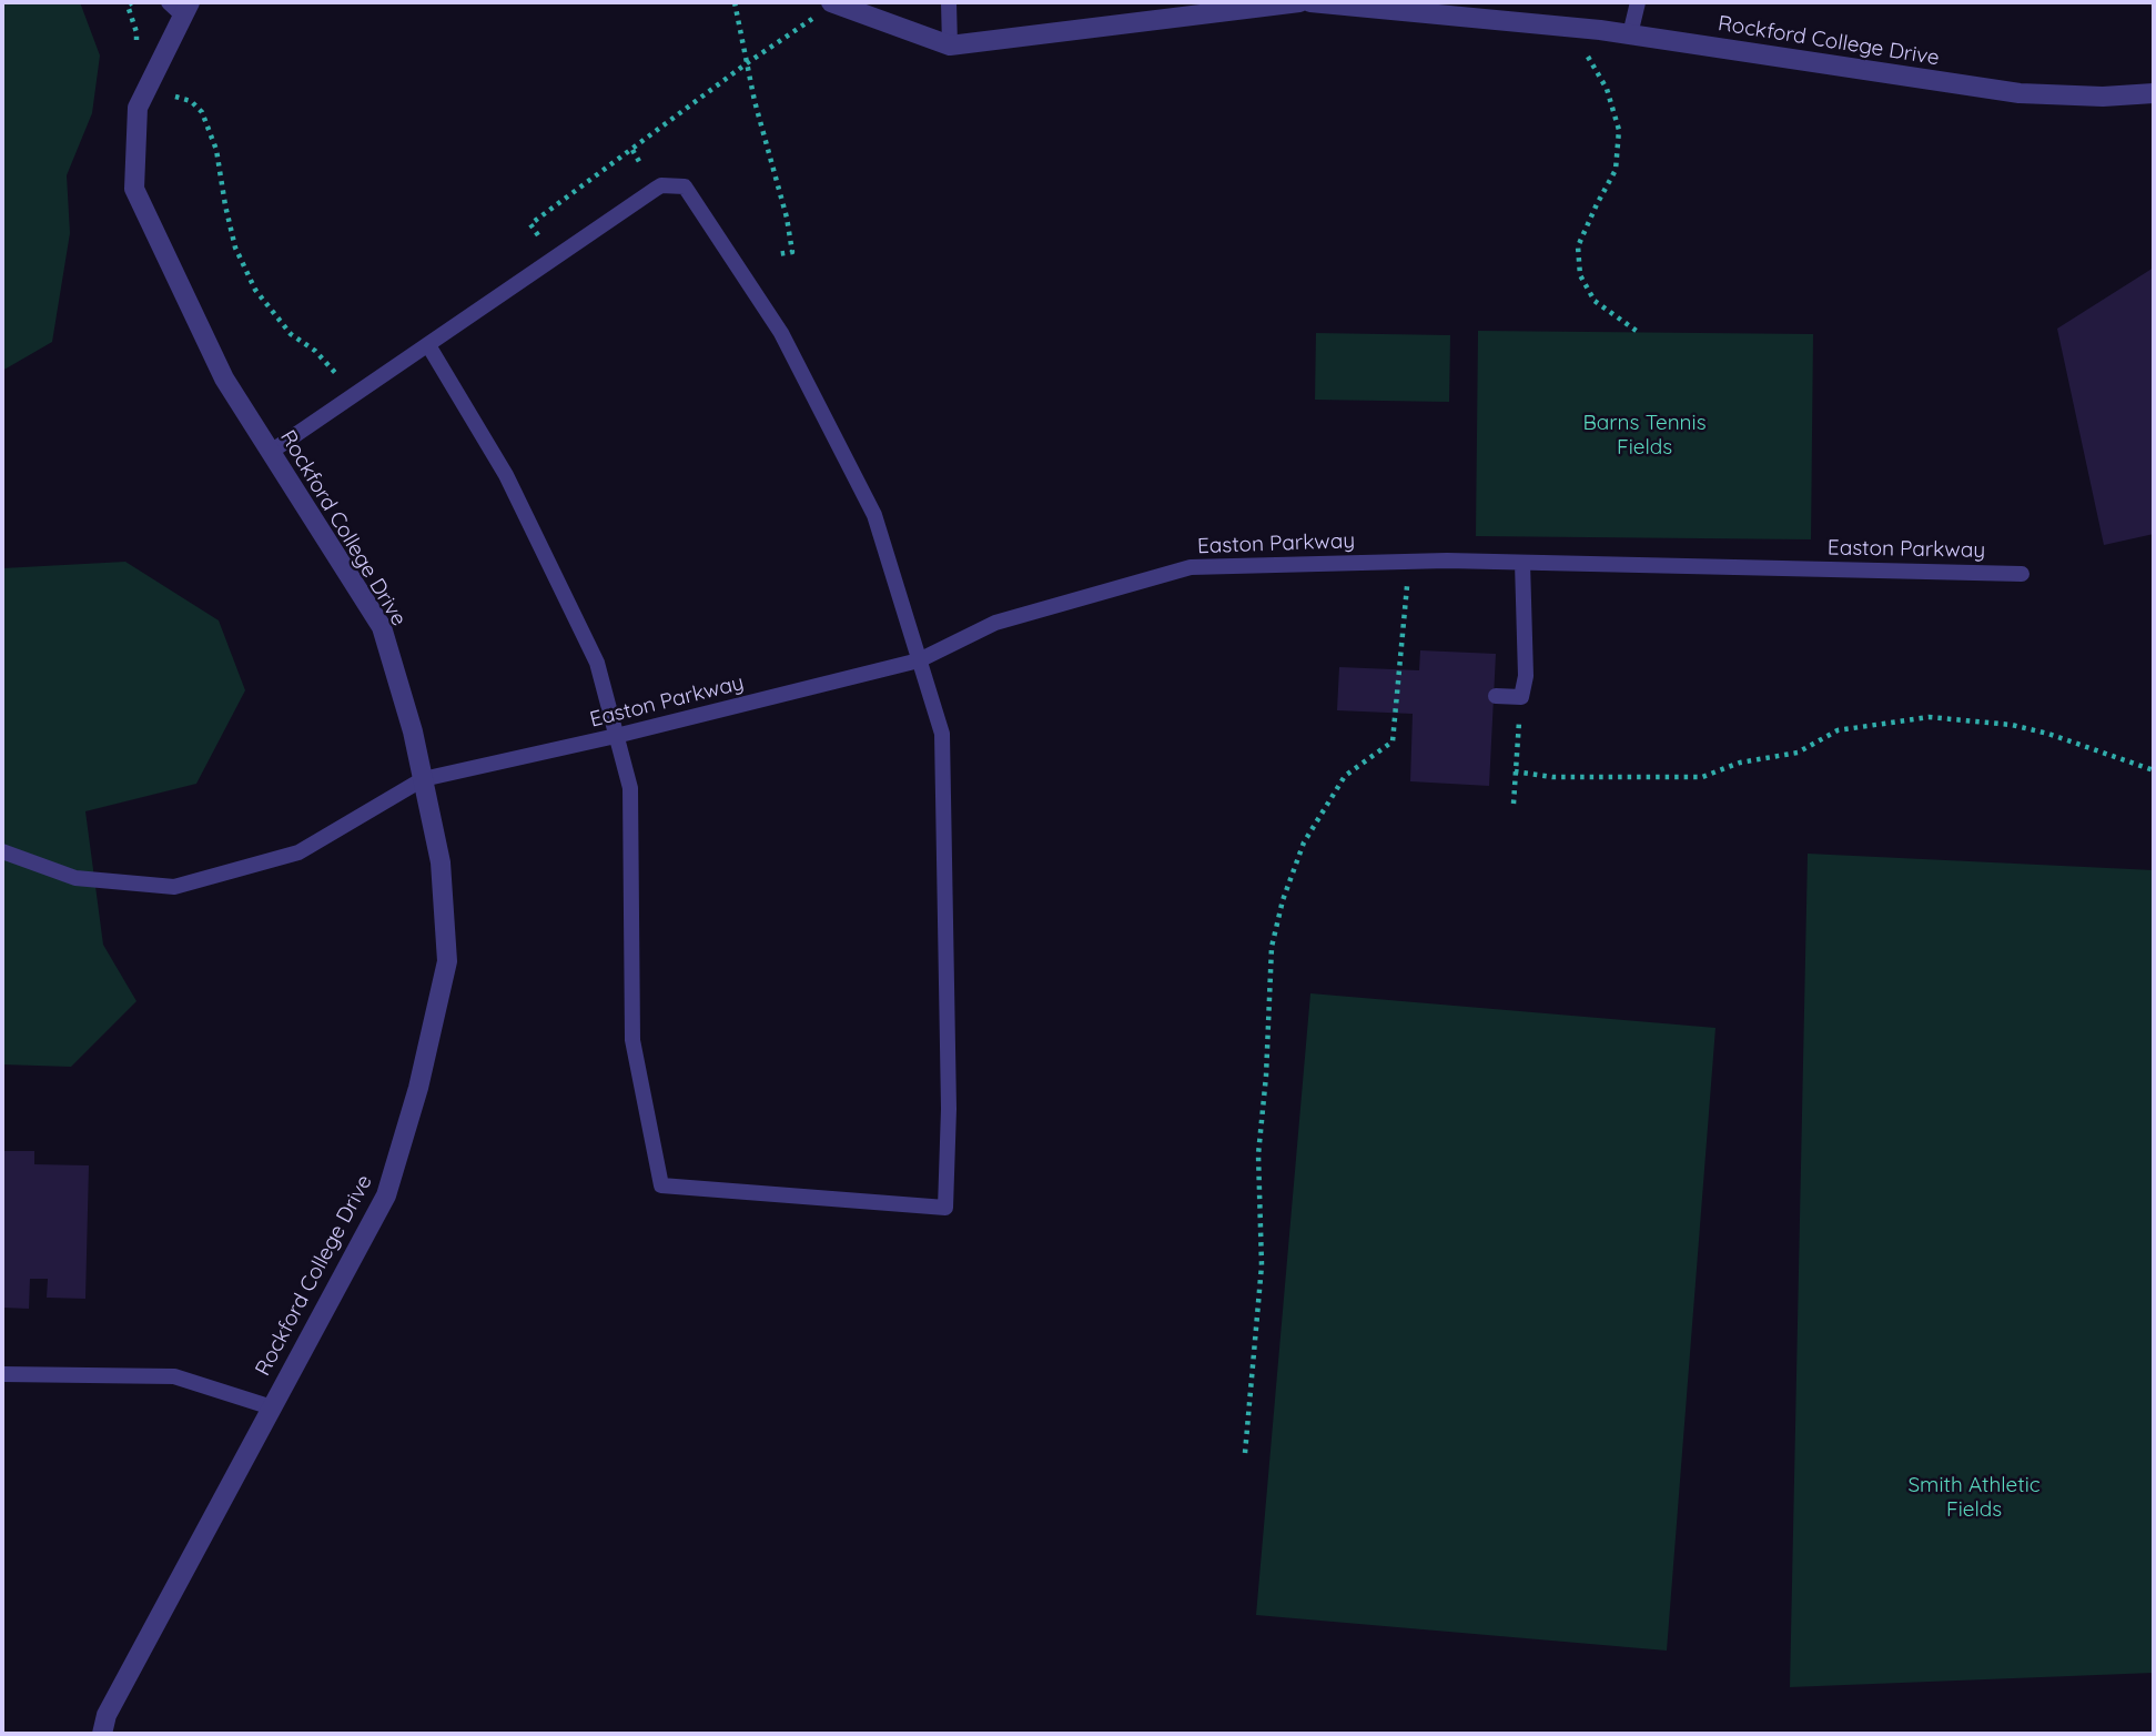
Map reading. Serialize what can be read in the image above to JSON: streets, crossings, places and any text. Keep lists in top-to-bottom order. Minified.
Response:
{"streets":{"street":["Rockford College Drive"],"lane":["Easton Parkway"]},"crossings":[["Rockford College Drive","Easton Parkway"]],"parks":["Barns Tennis Fields","Smith Athletic Fields"]}
